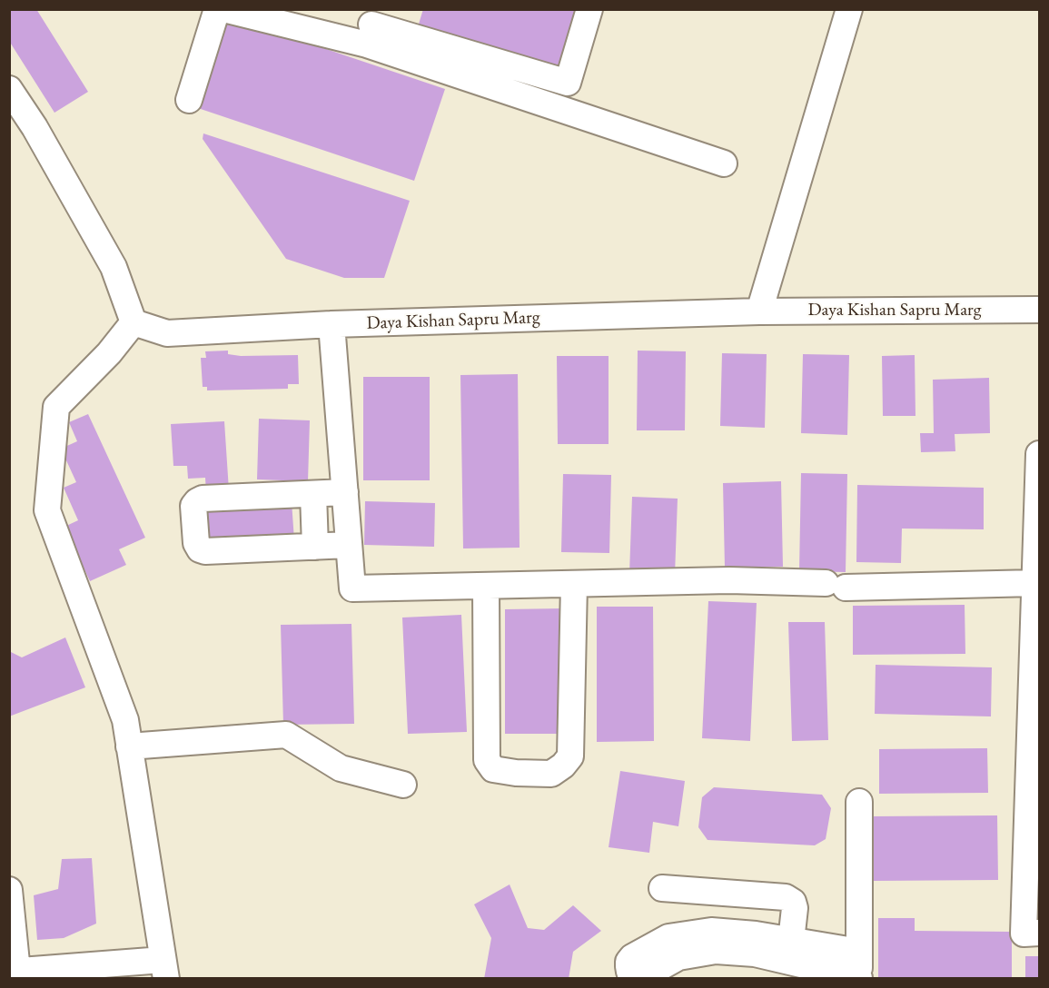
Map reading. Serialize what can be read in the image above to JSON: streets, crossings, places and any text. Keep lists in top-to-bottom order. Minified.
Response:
{"streets":{"street":["Daya Kishan Sapru Marg"]}}
